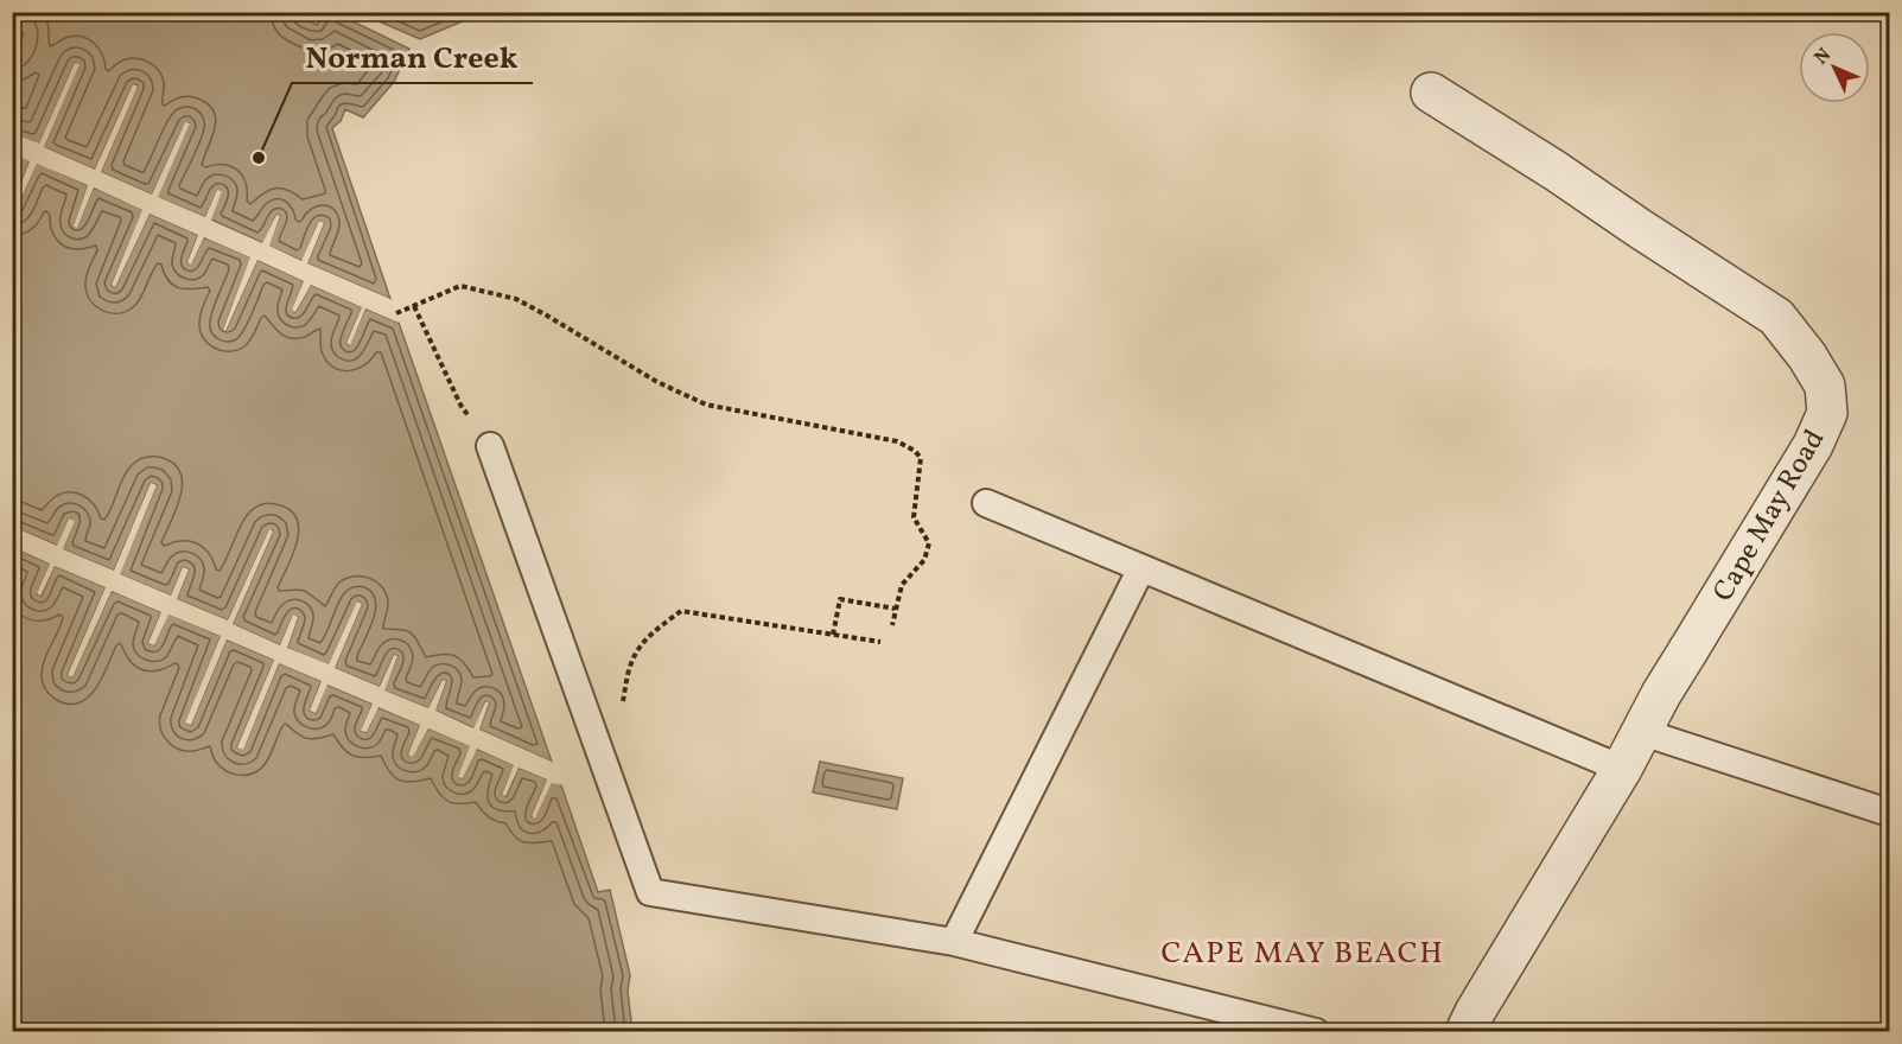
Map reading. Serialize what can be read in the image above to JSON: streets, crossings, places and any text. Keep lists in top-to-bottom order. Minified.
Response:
{"streets":{"street":["Cape May Road"]},"districts":["CAPE MAY BEACH"],"places":["Norman Creek"],"north":"top left"}
